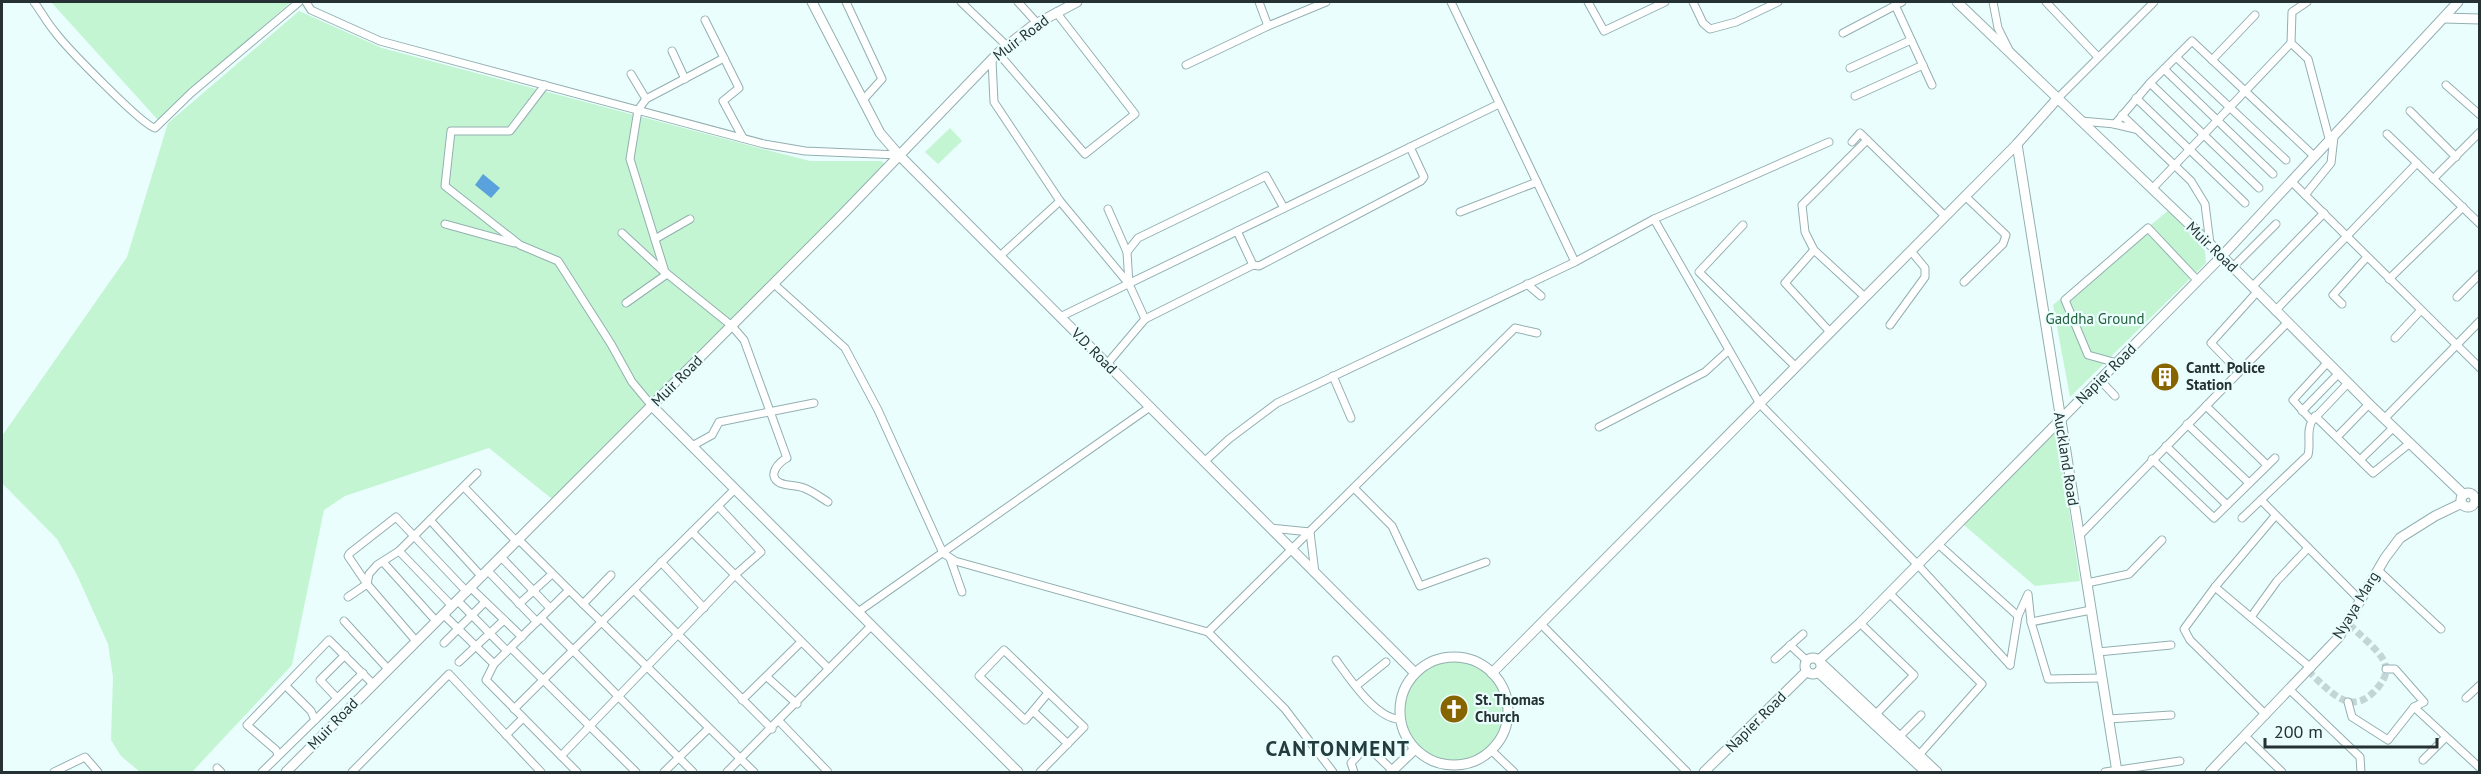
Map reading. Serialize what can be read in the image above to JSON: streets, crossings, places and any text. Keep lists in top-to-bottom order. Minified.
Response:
{"streets":{"street":["Muir Road","V.D. Road","Napier Road","Auckland Road","Nyaya Marg"]},"crossings":[["Muir Road","V.D. Road"],["Muir Road","Napier Road"],["Muir Road","Nyaya Marg"],["Napier Road","Auckland Road"]],"districts":["CANTONMENT"],"parks":["Gaddha Ground"],"places":{"building":["Cantt. Police Station"],"church":["St. Thomas Church"]},"scale_bar":"200 m"}
